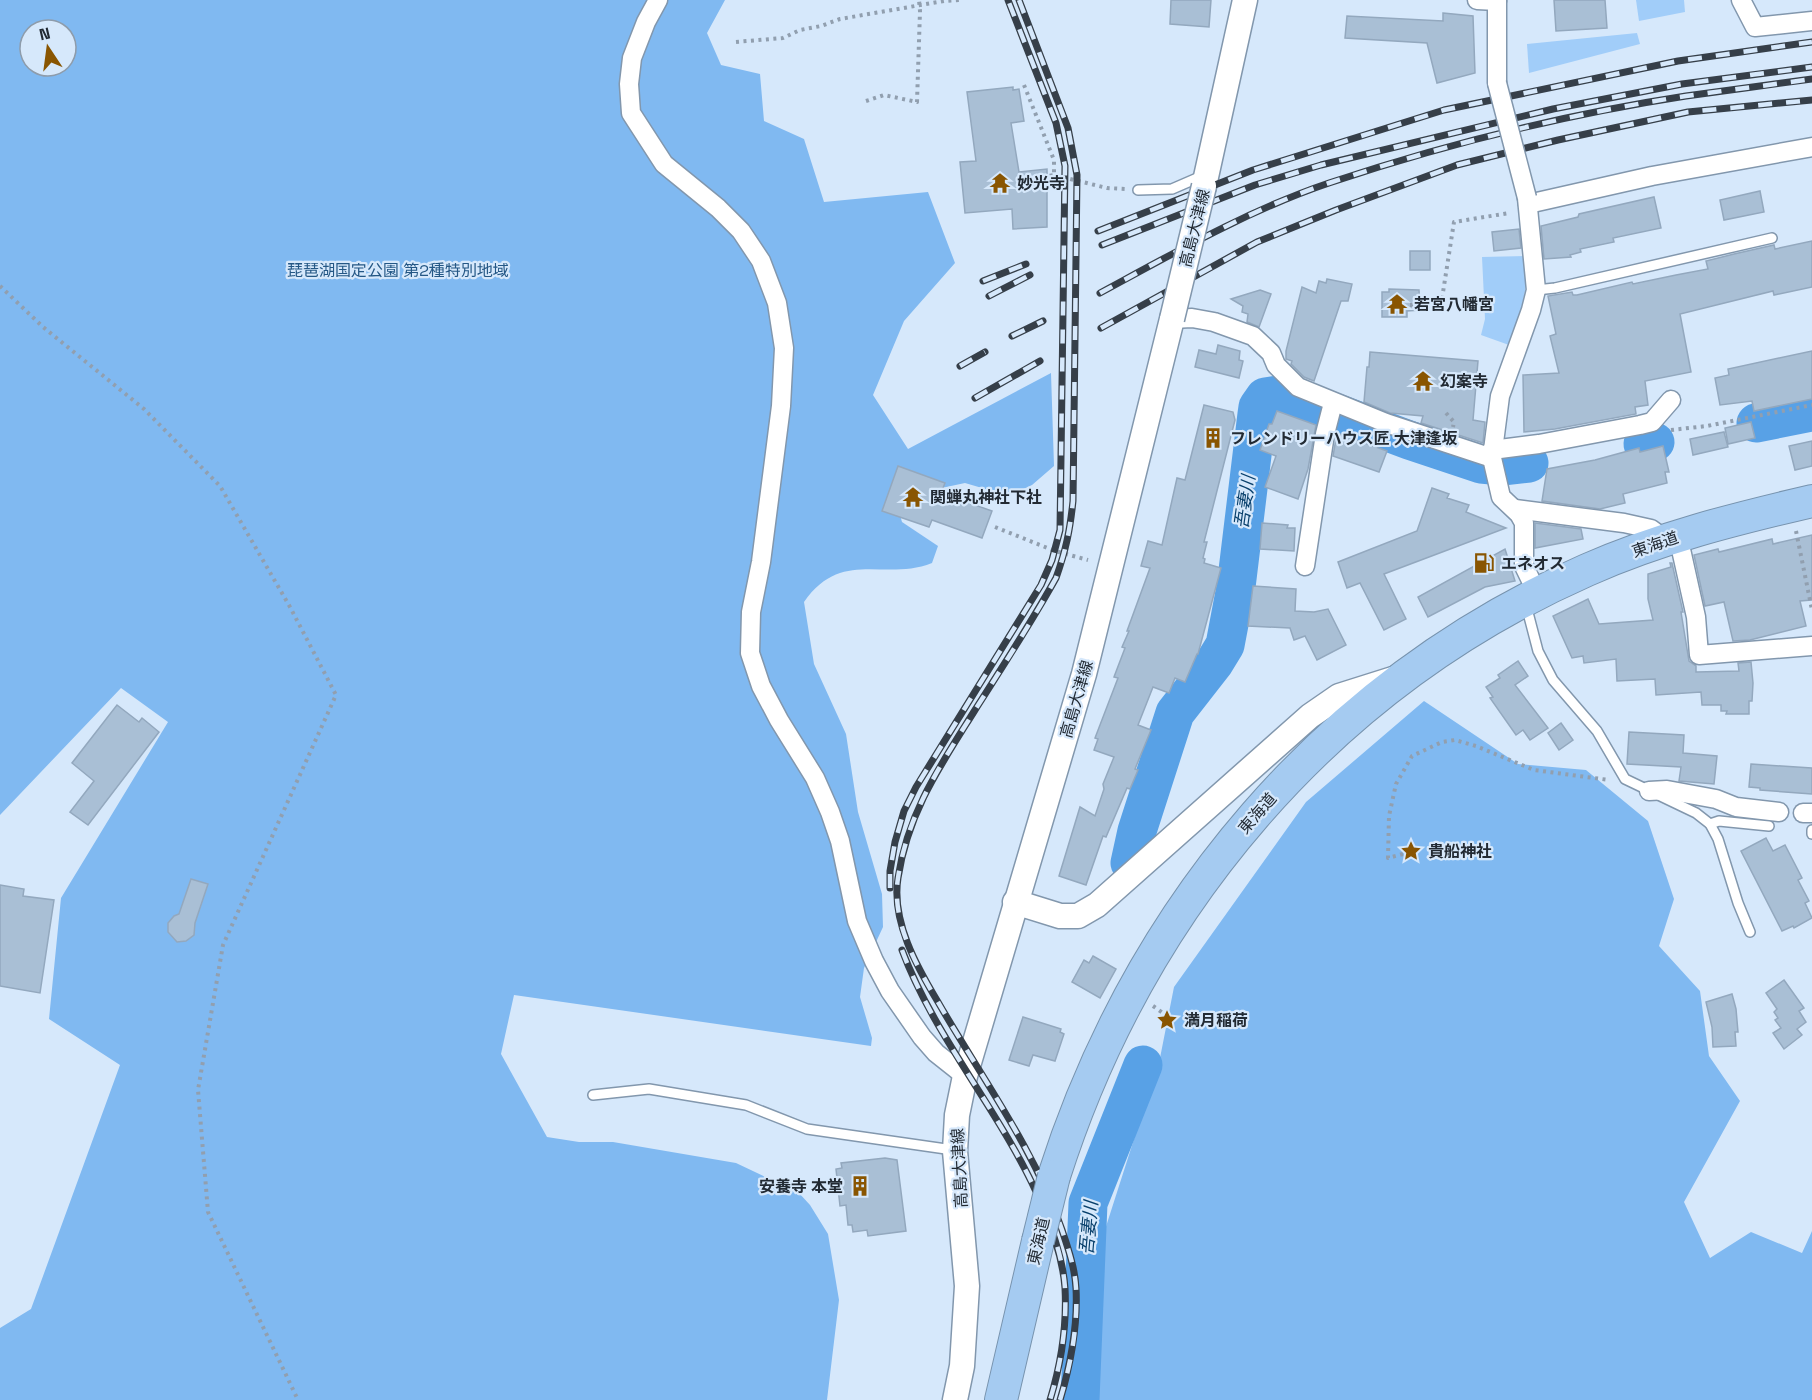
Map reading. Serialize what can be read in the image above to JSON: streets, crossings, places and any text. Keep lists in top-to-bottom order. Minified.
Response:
{"streets":{"highway":["東海道"],"main road":["高島大津線"]},"water":["吾妻川"],"parks":["琵琶湖国定公園 第2種特別地域"],"places":{"temple":["妙光寺","若宮八幡宮","幻案寺","関蝉丸神社下社"],"building":["フレンドリーハウス匠 大津逢坂","安養寺 本堂"],"fuel station":["エネオス"],"place":["貴船神社","満月稲荷"]},"north":"top"}
